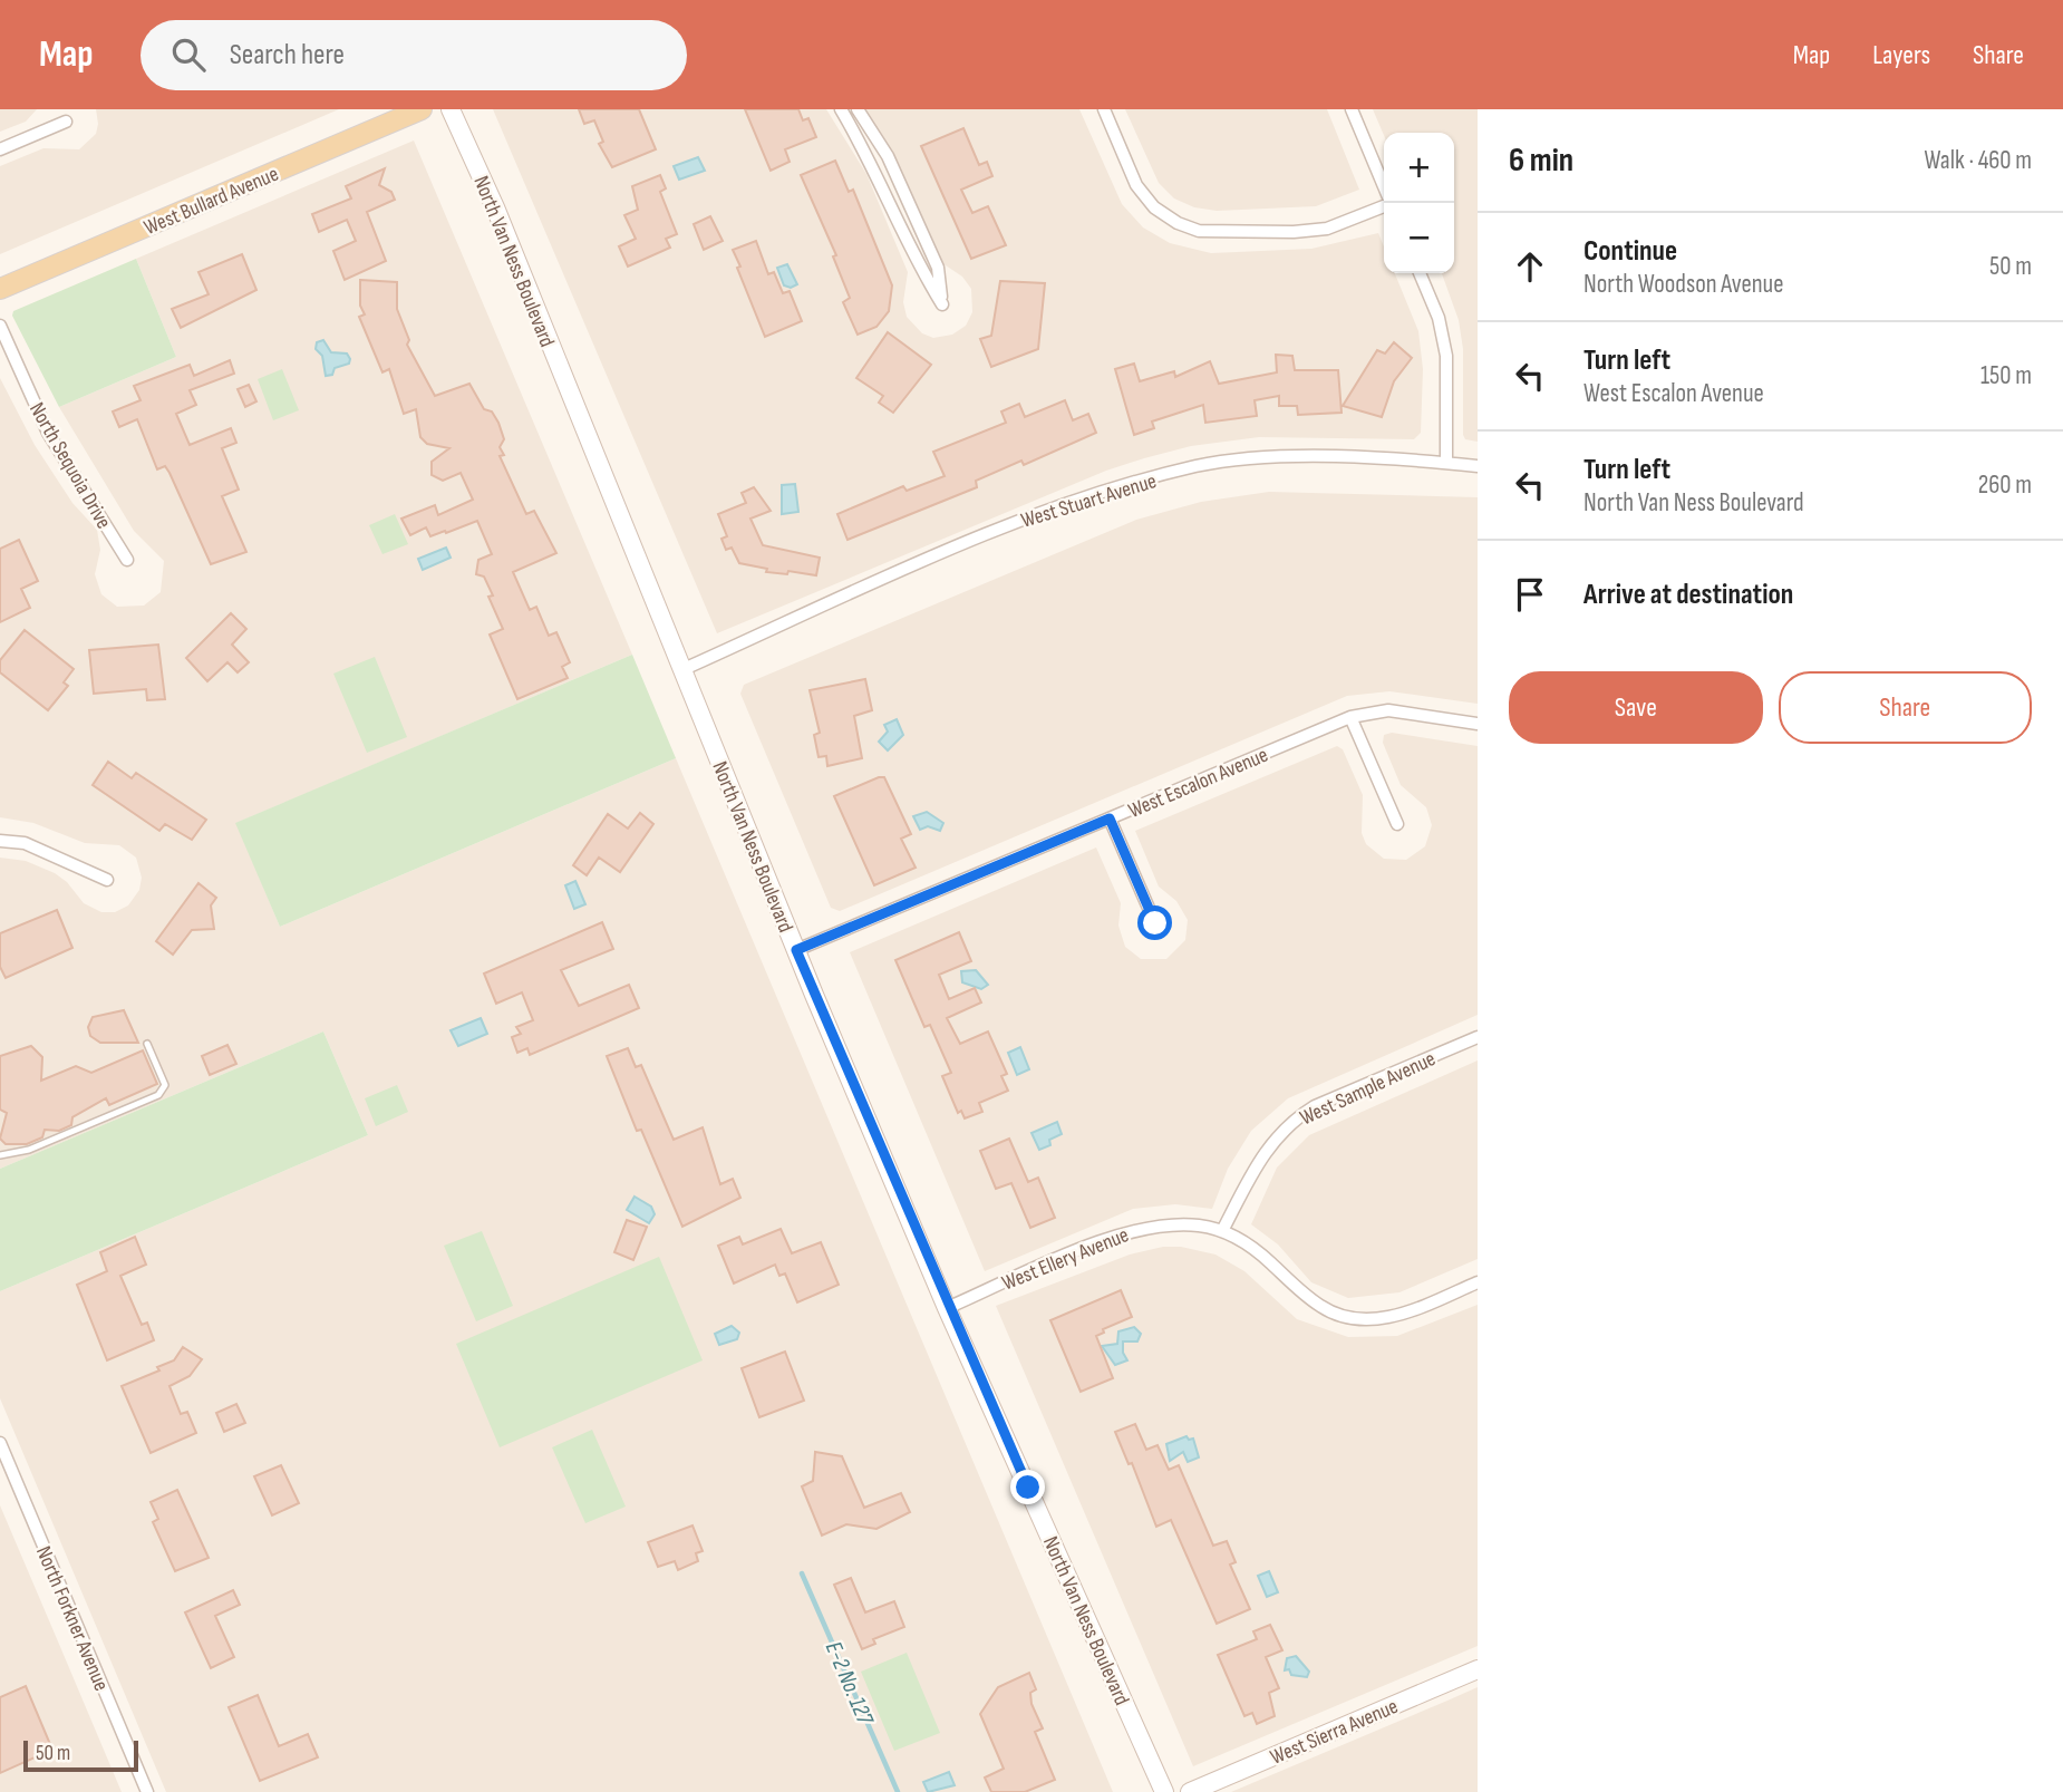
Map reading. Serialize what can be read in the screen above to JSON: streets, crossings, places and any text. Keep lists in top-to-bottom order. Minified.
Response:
{"streets":{"main road":["West Bullard Avenue"],"street":["North Van Ness Boulevard","North Sequoia Drive","West Stuart Avenue","West Escalon Avenue","West Sample Avenue","West Ellery Avenue","North Forkner Avenue","West Sierra Avenue"]},"crossings":[["North Van Ness Boulevard","West Stuart Avenue"],["North Van Ness Boulevard","West Escalon Avenue"],["North Van Ness Boulevard","West Ellery Avenue"],["West Sample Avenue","West Ellery Avenue"]],"water":["E-2 No. 127"],"scale_bar":"50 m","page":{"header":"Map","search":"Search here","nav":["Map","Layers","Share"],"heading":["6 min","Walk · 460 m"],"map_buttons":["+","−"],"list":[["Continue","North Woodson Avenue","50 m"],["Turn left","West Escalon Avenue","150 m"],["Turn left","North Van Ness Boulevard","260 m"],"Arrive at destination"],"buttons":["Save","Share"],"scale":"50 m"}}
